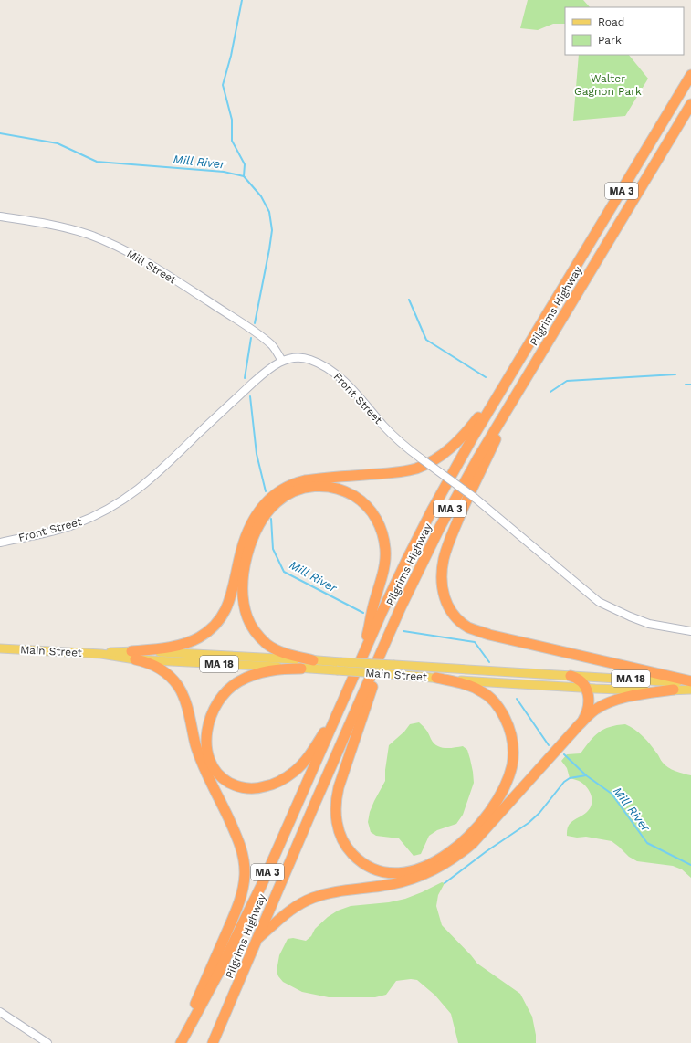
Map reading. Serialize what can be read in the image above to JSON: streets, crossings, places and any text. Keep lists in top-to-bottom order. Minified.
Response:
{"streets":{"highway":["MA 3","Pilgrims Highway"],"main road":["Main Street","MA 18"],"street":["Mill Street","Front Street"]},"crossings":[["Mill Street","Front Street"]],"water":["Mill River"],"parks":["Walter Gagnon Park"],"legend":["Road","Park"]}
